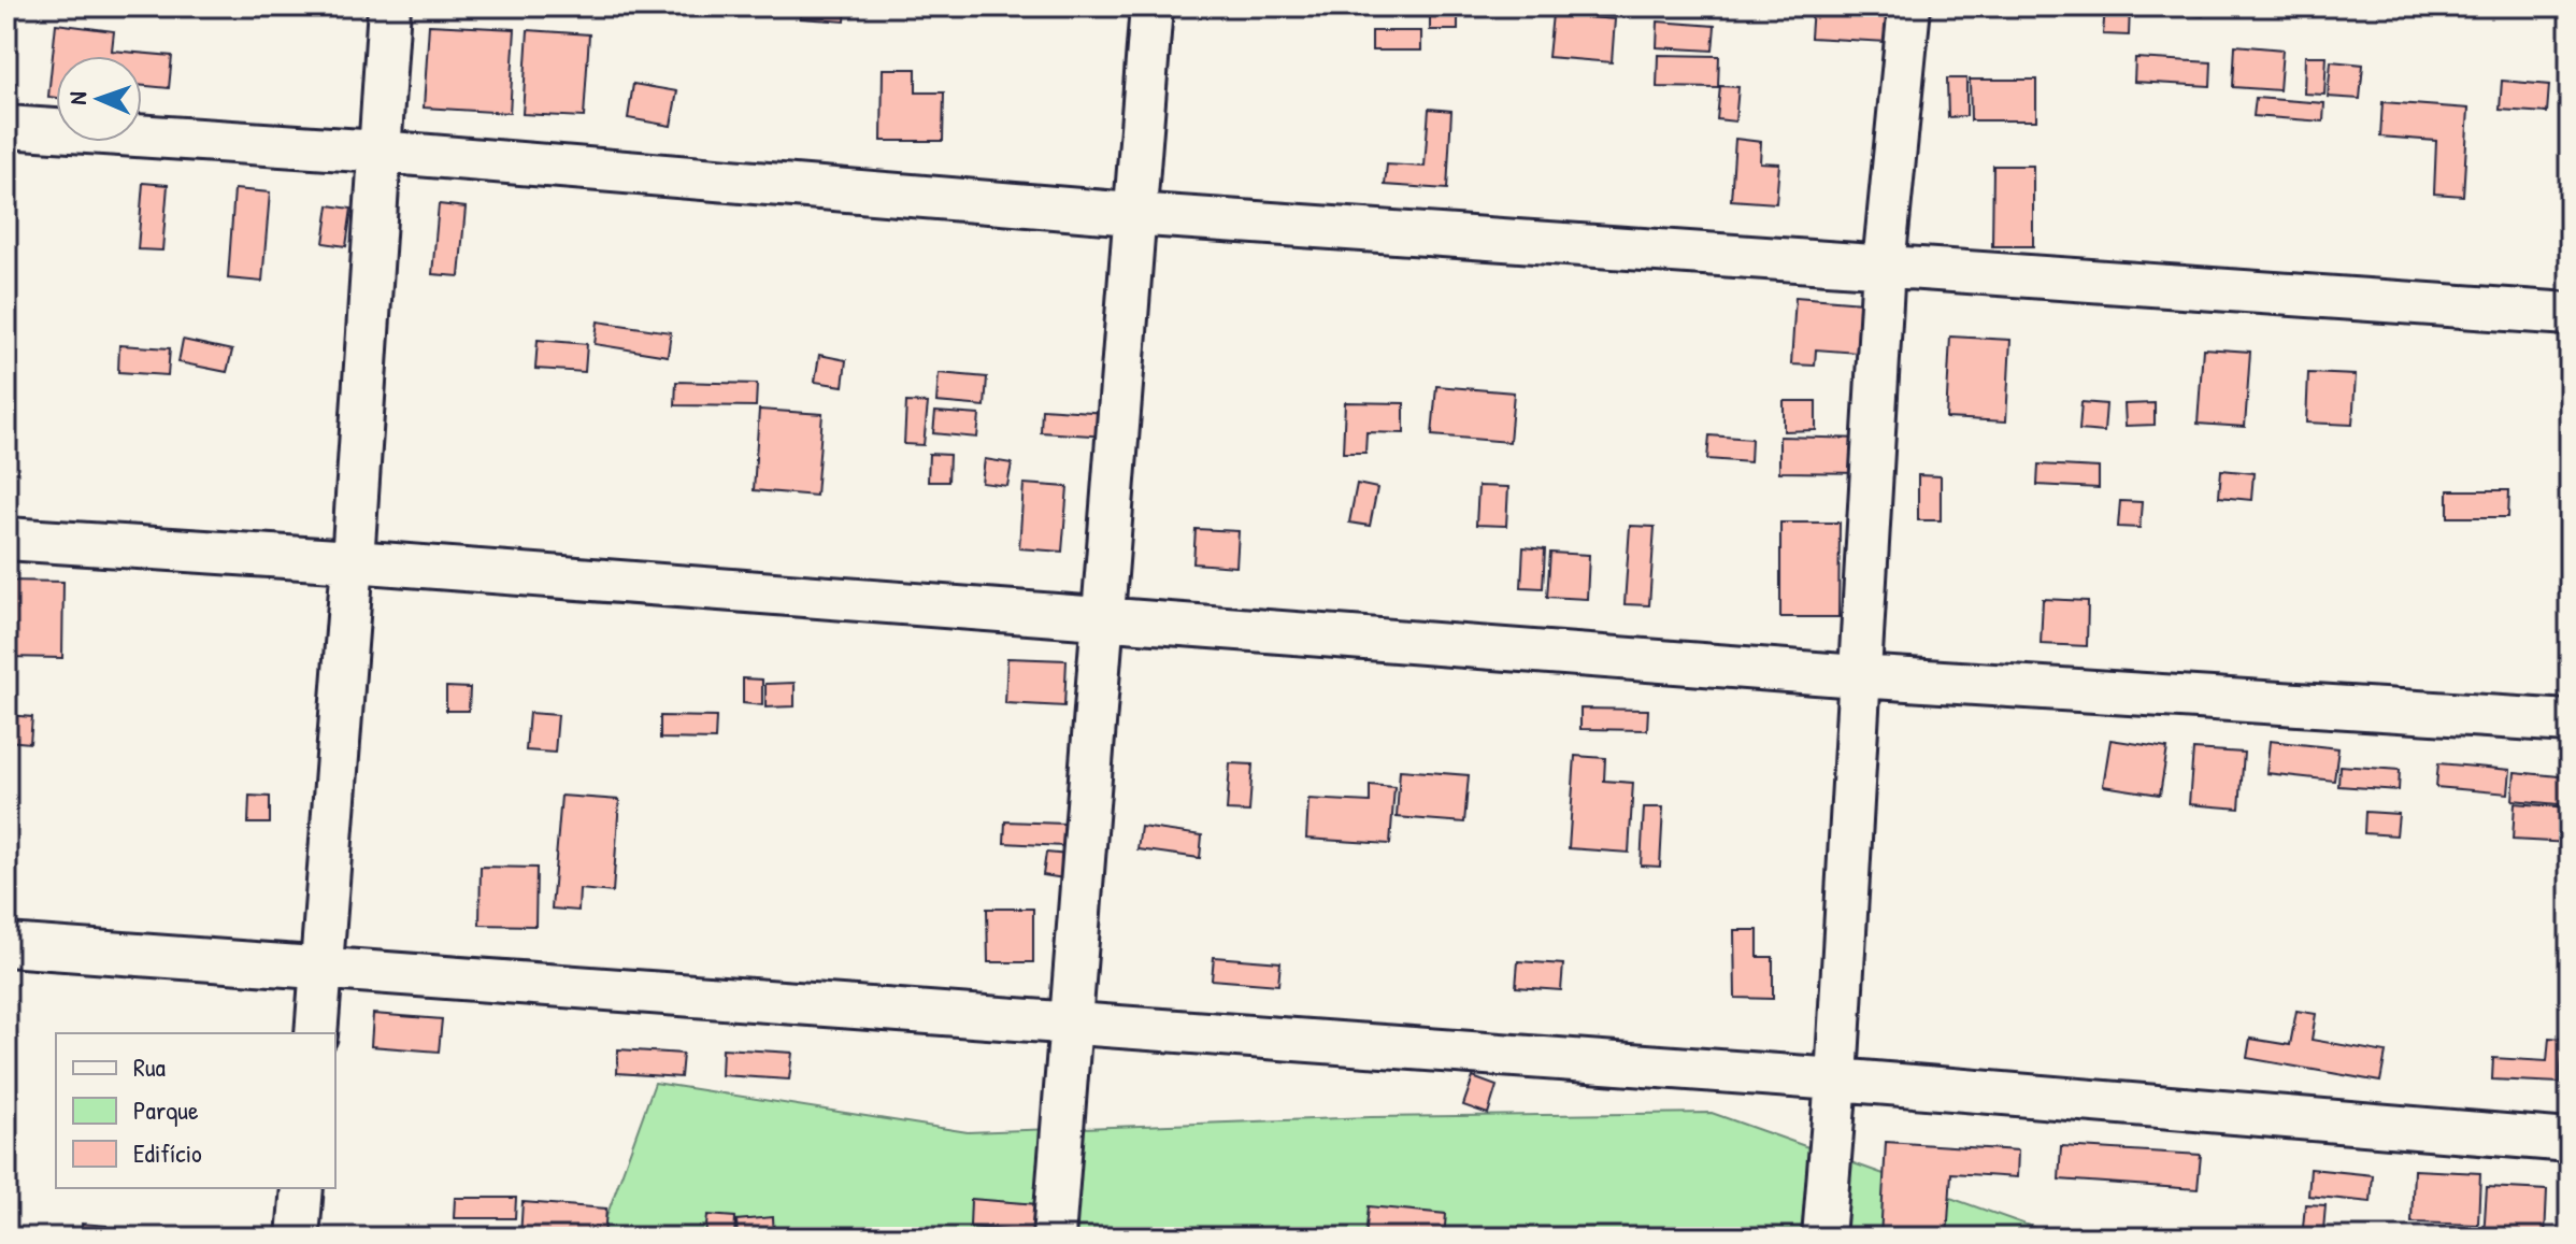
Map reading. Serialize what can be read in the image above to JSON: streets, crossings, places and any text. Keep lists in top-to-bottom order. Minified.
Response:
{"legend":["Rua","Parque","Edifício"],"north":"left"}
